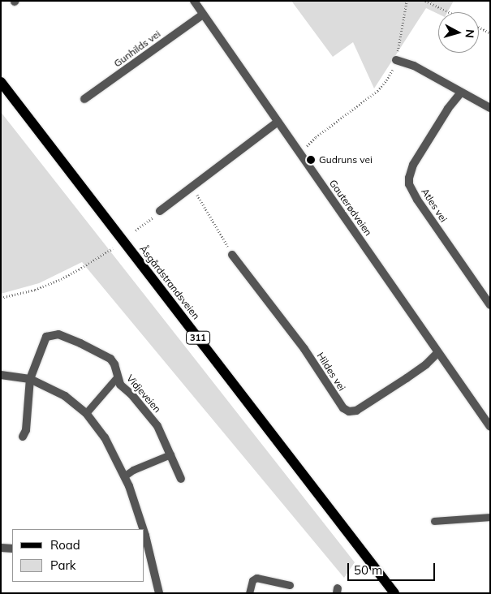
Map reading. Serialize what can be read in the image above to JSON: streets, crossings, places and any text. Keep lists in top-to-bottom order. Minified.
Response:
{"streets":{"main road":["Åsgårdstrandsveien","311"],"street":["Gunhilds vei","Atles vei","Gauterødveien","Hildes vei","Vidjeveien"]},"crossings":[["Gunhilds vei","Gauterødveien"],["Gauterødveien","Hildes vei"]],"places":["Gudruns vei"],"legend":["Road","Park"],"scale_bar":"50 m","north":"right"}
